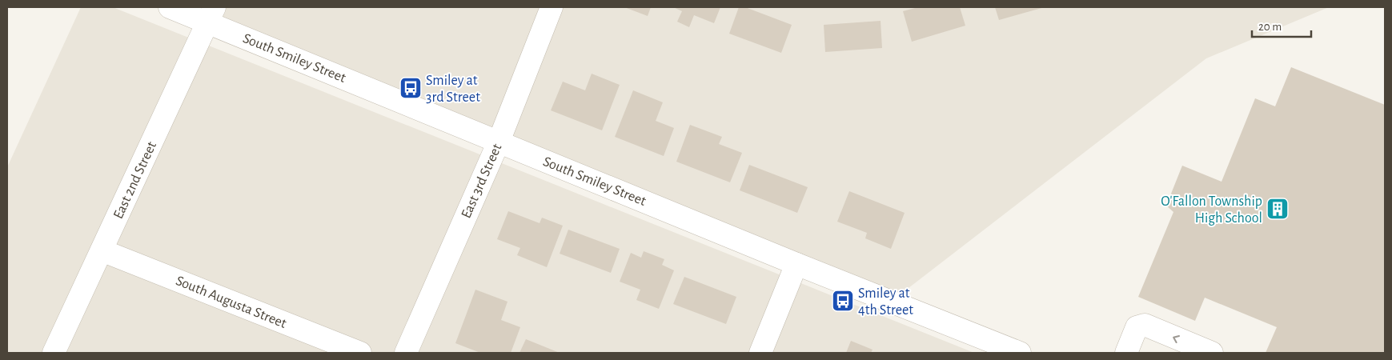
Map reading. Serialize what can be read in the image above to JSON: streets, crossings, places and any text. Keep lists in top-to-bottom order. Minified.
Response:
{"streets":{"street":["South Smiley Street","East 2nd Street","East 3rd Street","South Augusta Street"]},"crossings":[["South Smiley Street","East 2nd Street"],["South Smiley Street","East 3rd Street"],["East 2nd Street","South Augusta Street"]],"places":{"bus stop":["Smiley at 3rd Street","Smiley at 4th Street"],"building":["O'Fallon Township High School"]},"scale_bar":"20 m"}
